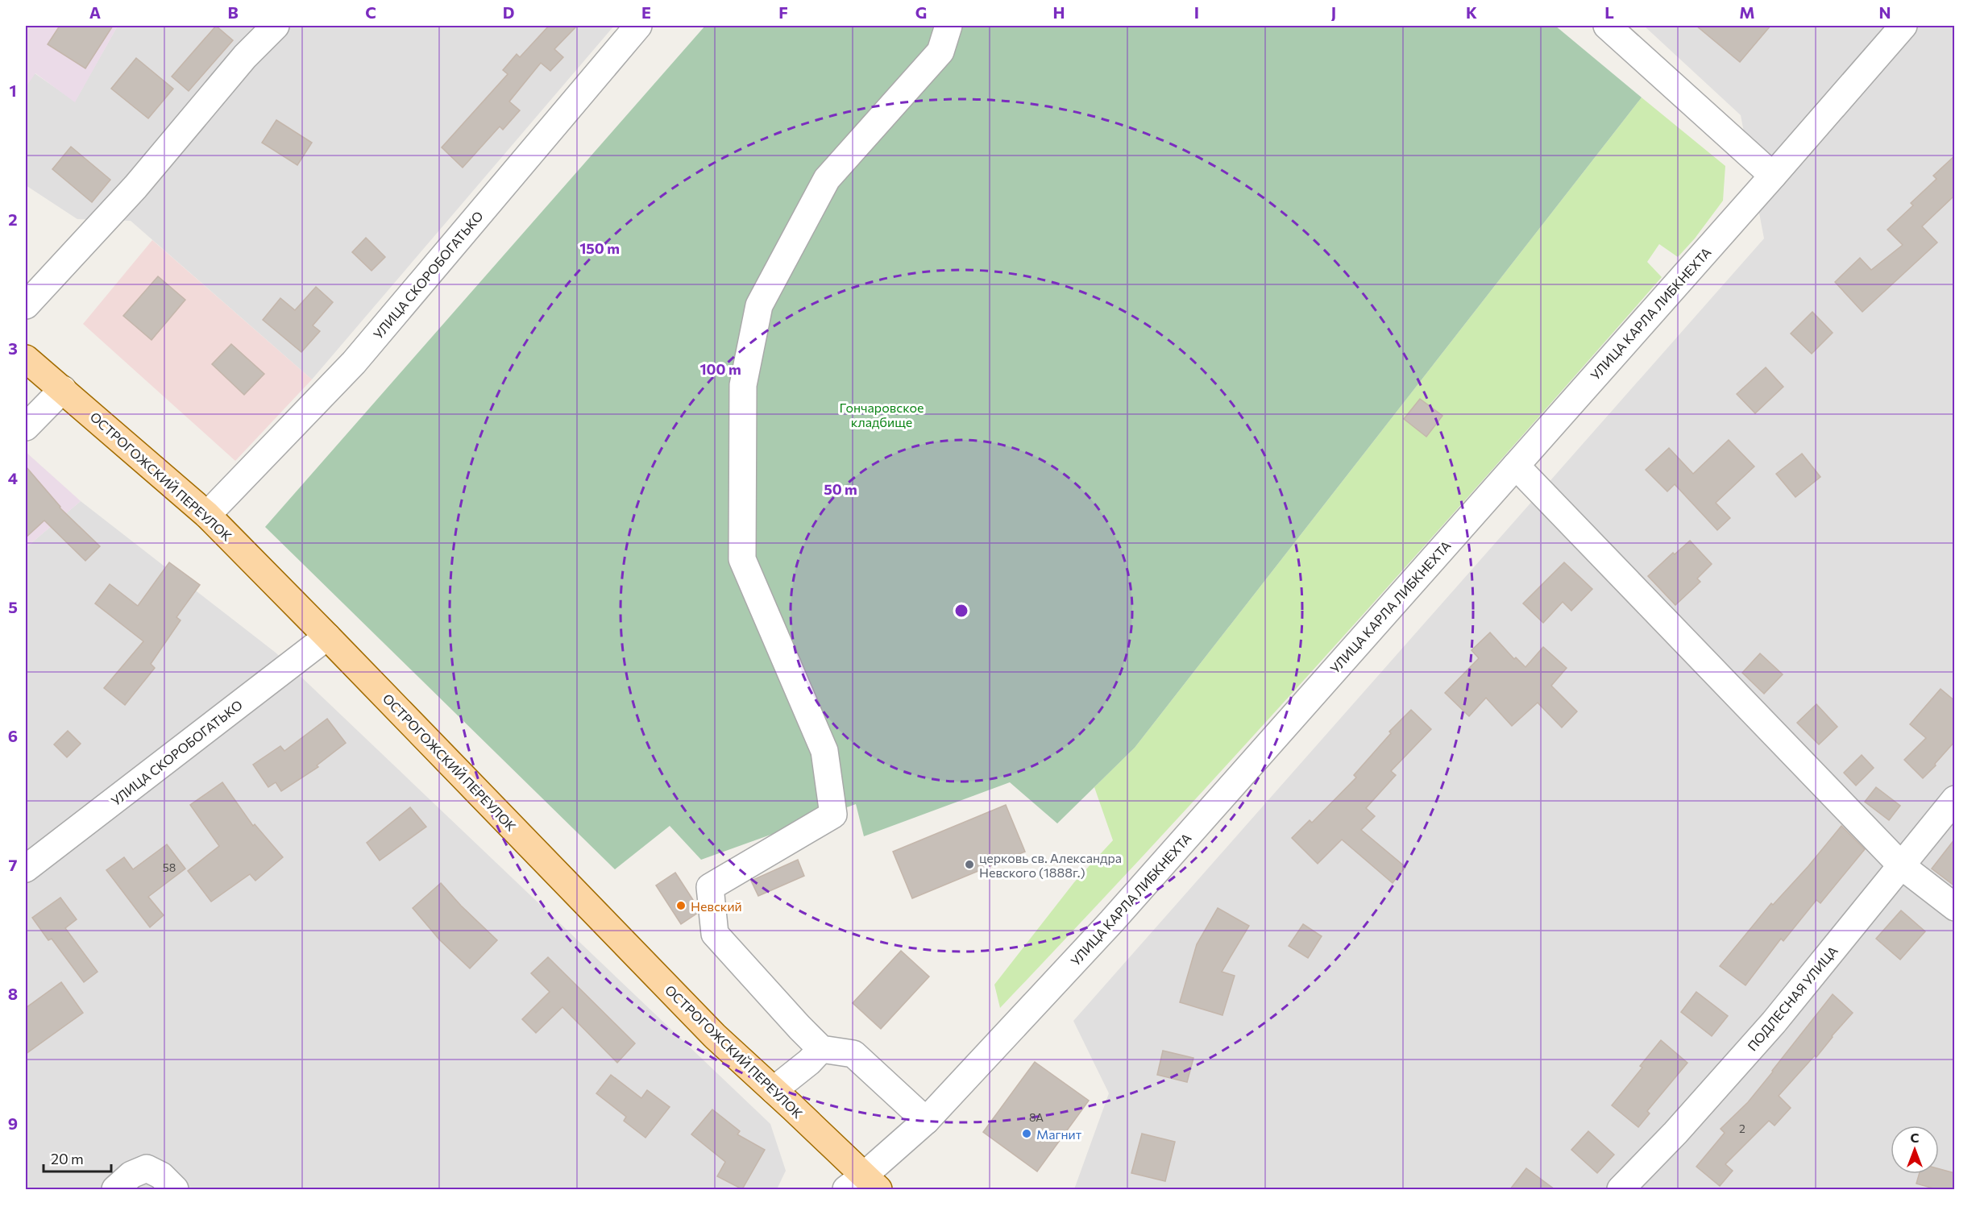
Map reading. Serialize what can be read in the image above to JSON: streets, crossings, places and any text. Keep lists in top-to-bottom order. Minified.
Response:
{"streets":{"main road":["ОСТРОГОЖСКИЙ ПЕРЕУЛОК"],"street":["УЛИЦА СКОРОБОГАТЬКО","УЛИЦА КАРЛА ЛИБКНЕХТА","ПОДЛЕСНАЯ УЛИЦА"]},"crossings":[["УЛИЦА СКОРОБОГАТЬКО","ОСТРОГОЖСКИЙ ПЕРЕУЛОК"],["УЛИЦА КАРЛА ЛИБКНЕХТА","ОСТРОГОЖСКИЙ ПЕРЕУЛОК"]],"parks":["Гончаровское кладбище"],"places":["церковь св. Александра Невского (1888г.)","Невский","Магнит"],"house_numbers":["58","8А","2"],"scale_bar":"20 m","north":"top","grid":{"columns":["A","B","C","D","E","F","G","H","I","J","K","L","M","N"],"rows":["1","2","3","4","5","6","7","8","9"]},"rings":["150 m","100 m","50 m"]}
